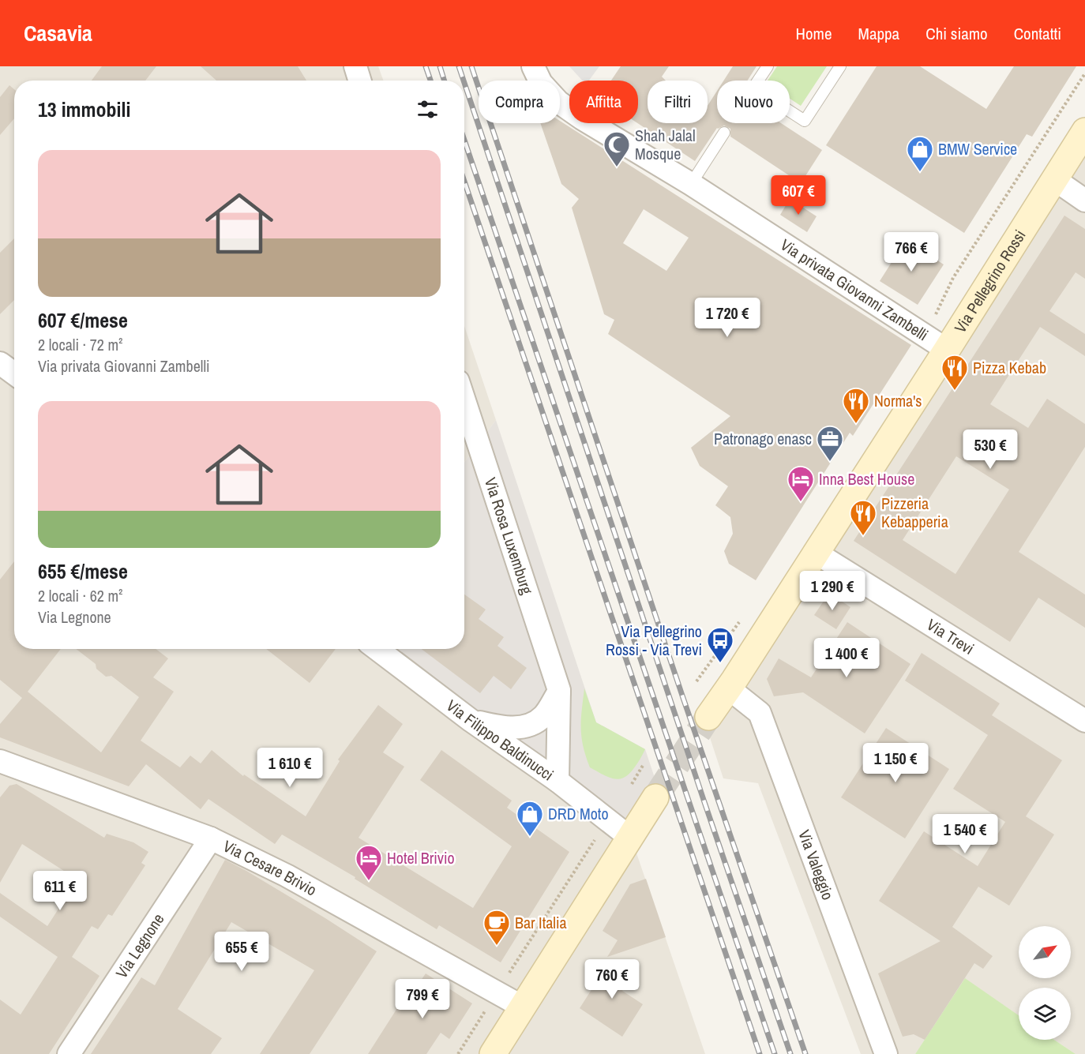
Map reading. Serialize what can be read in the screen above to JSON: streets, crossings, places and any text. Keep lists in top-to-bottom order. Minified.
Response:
{"streets":{"main road":["Via Pellegrino Rossi"],"street":["Via privata Giovanni Zambelli","Via Rosa Luxemburg","Via Trevi","Via Filippo Baldinucci","Via Valeggio","Via Cesare Brivio","Via Legnone"]},"crossings":[["Via Pellegrino Rossi","Via privata Giovanni Zambelli"],["Via Pellegrino Rossi","Via Trevi"],["Via Pellegrino Rossi","Via Valeggio"],["Via Rosa Luxemburg","Via Filippo Baldinucci"],["Via Cesare Brivio","Via Legnone"]],"places":{"mosque":["Shah Jalal Mosque"],"shop":["BMW Service","DRD Moto"],"restaurant":["Pizza Kebab","Norma's","Pizzeria Kebapperia"],"office":["Patronago enasc"],"hotel":["Inna Best House","Hotel Brivio"],"bus stop":["Via Pellegrino Rossi - Via Trevi"],"cafe":["Bar Italia"]},"north":"top right","page":{"header":"Casavia","nav":["Home","Mappa","Chi siamo","Contatti"],"chip":["Compra","Affitta","Filtri","Nuovo"],"heading":"13 immobili","list":[{"name":"607 €/mese","note":"2 locali · 72 m² · Via privata Giovanni Zambelli"},{"name":"655 €/mese","note":"2 locali · 62 m² · Via Legnone"}],"price":["607 €","766 €","1 720 €","530 €","1 290 €","1 400 €","1 150 €","1 610 €","1 540 €","611 €","655 €","760 €","799 €"]}}
